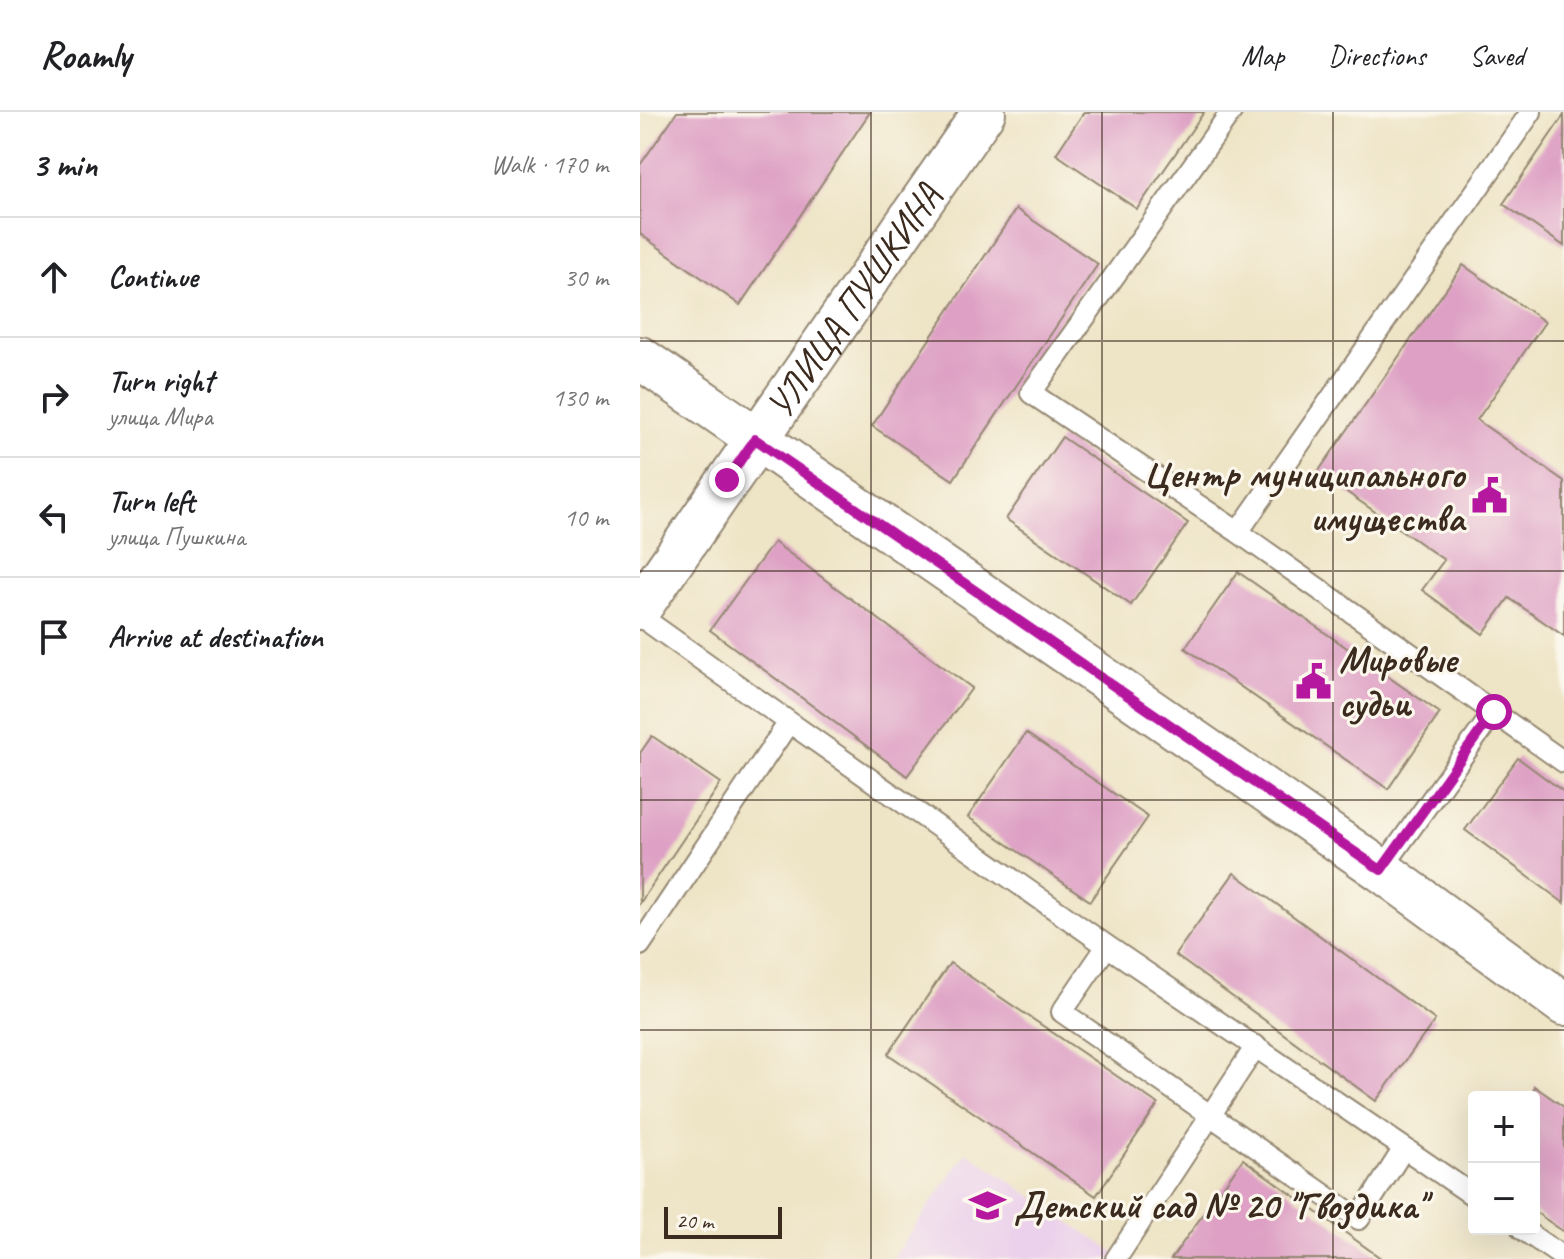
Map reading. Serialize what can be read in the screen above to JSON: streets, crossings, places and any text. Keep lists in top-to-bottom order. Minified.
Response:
{"streets":{"street":["УЛИЦА ПУШКИНА"]},"places":{"public building":["Центр муниципального имущества","Мировые судьи"],"school or university":["Детский сад № 20 \"Гвоздика\""]},"scale_bar":"20 m","page":{"header":"Roamly","nav":["Map","Directions","Saved"],"heading":["3 min","Walk · 170 m"],"list":[["Continue","30 m"],["Turn right","улица Мира","130 m"],["Turn left","улица Пушкина","10 m"],"Arrive at destination"],"map_buttons":["+","−"],"scale":"20 m"}}
